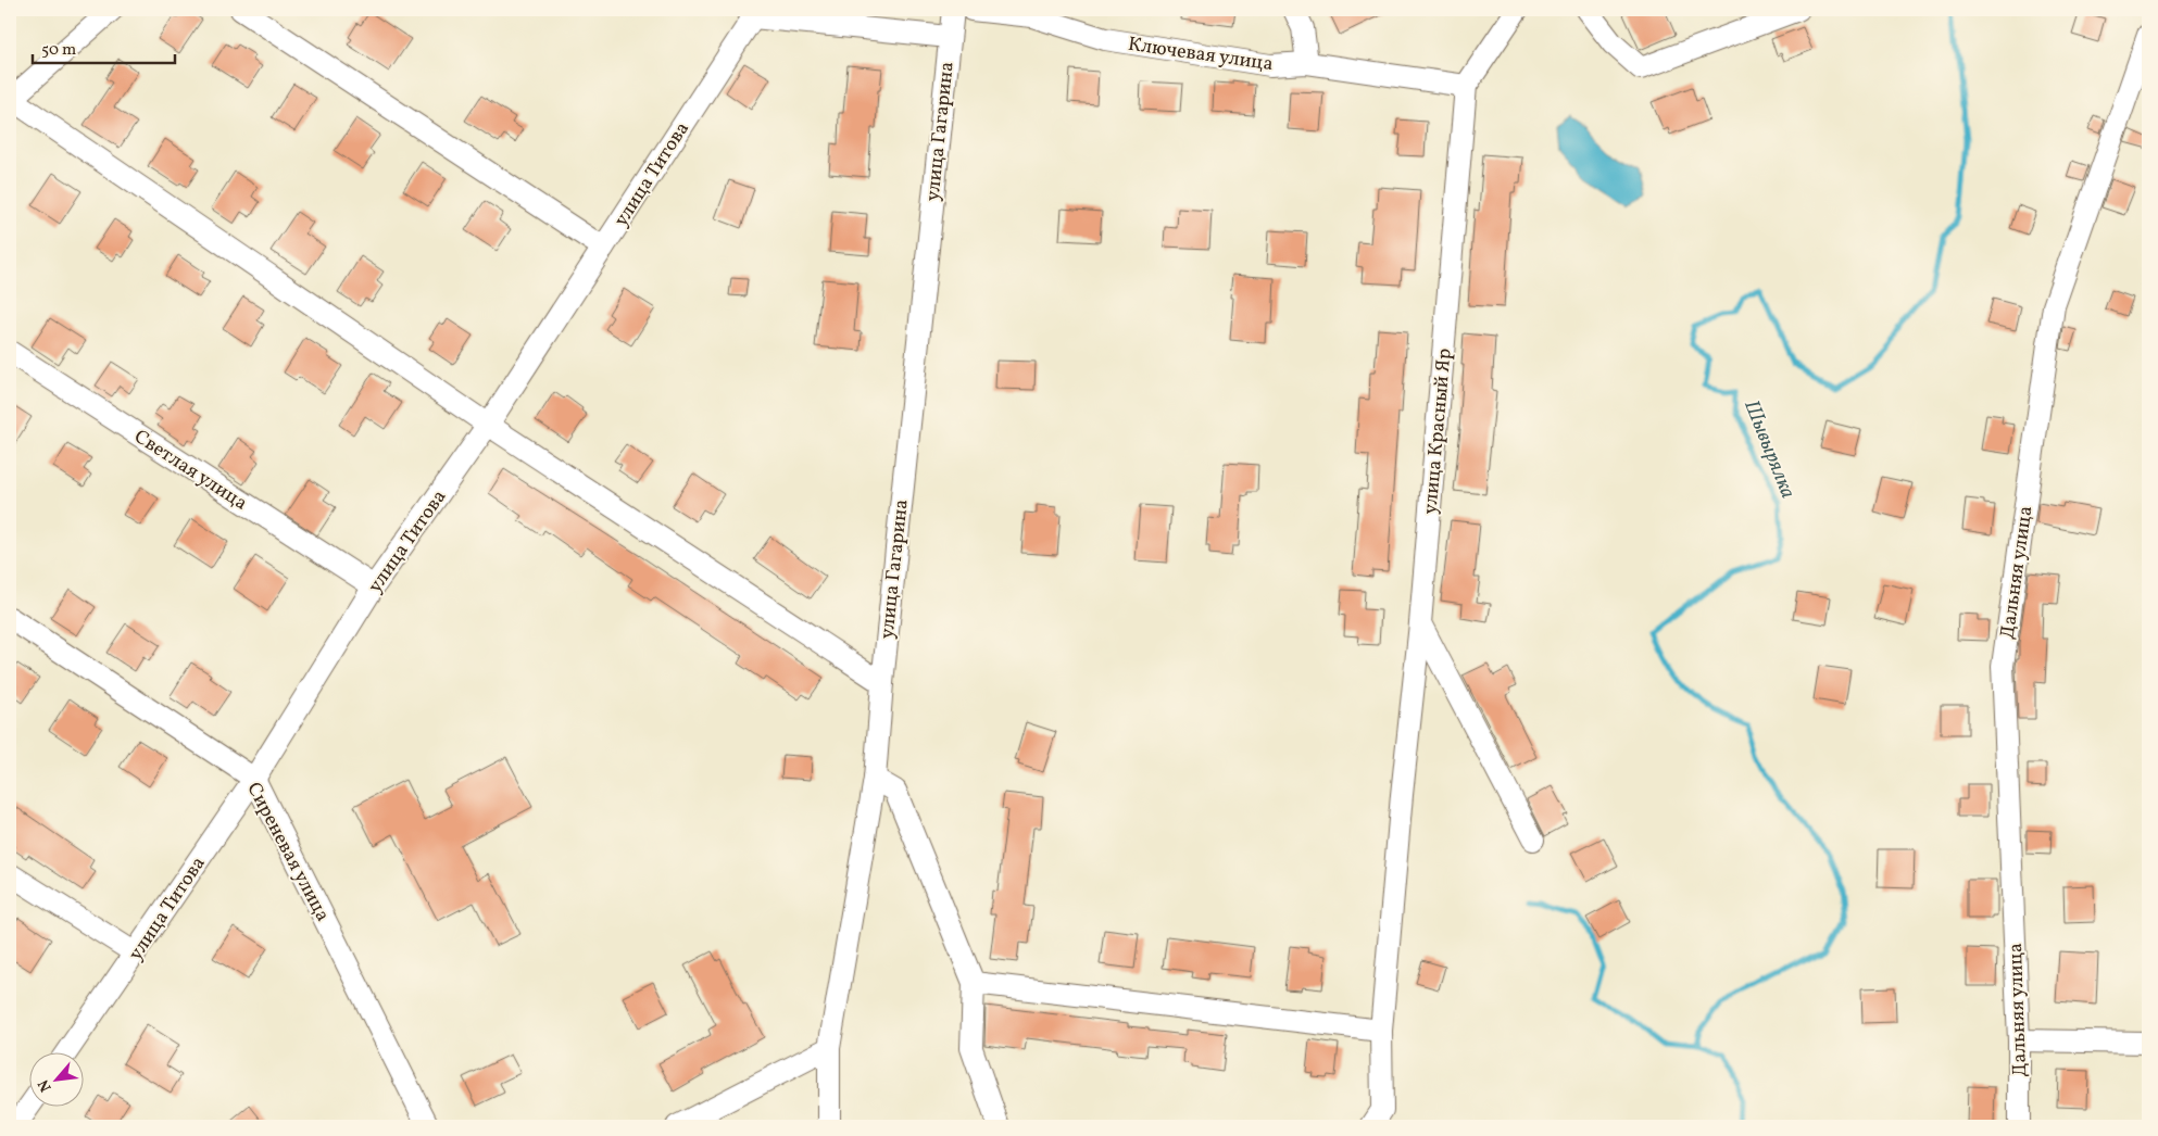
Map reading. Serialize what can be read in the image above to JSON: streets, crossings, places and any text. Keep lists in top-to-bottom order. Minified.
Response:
{"streets":{"street":["Ключевая улица","улица Гагарина","улица Титова","улица Красный Яр","Светлая улица","Дальняя улица","Сиреневая улица"]},"crossings":[["Ключевая улица","улица Красный Яр"],["улица Титова","Светлая улица"],["улица Титова","Сиреневая улица"]],"water":["Шывырялка"],"scale_bar":"50 m","north":"bottom left"}
